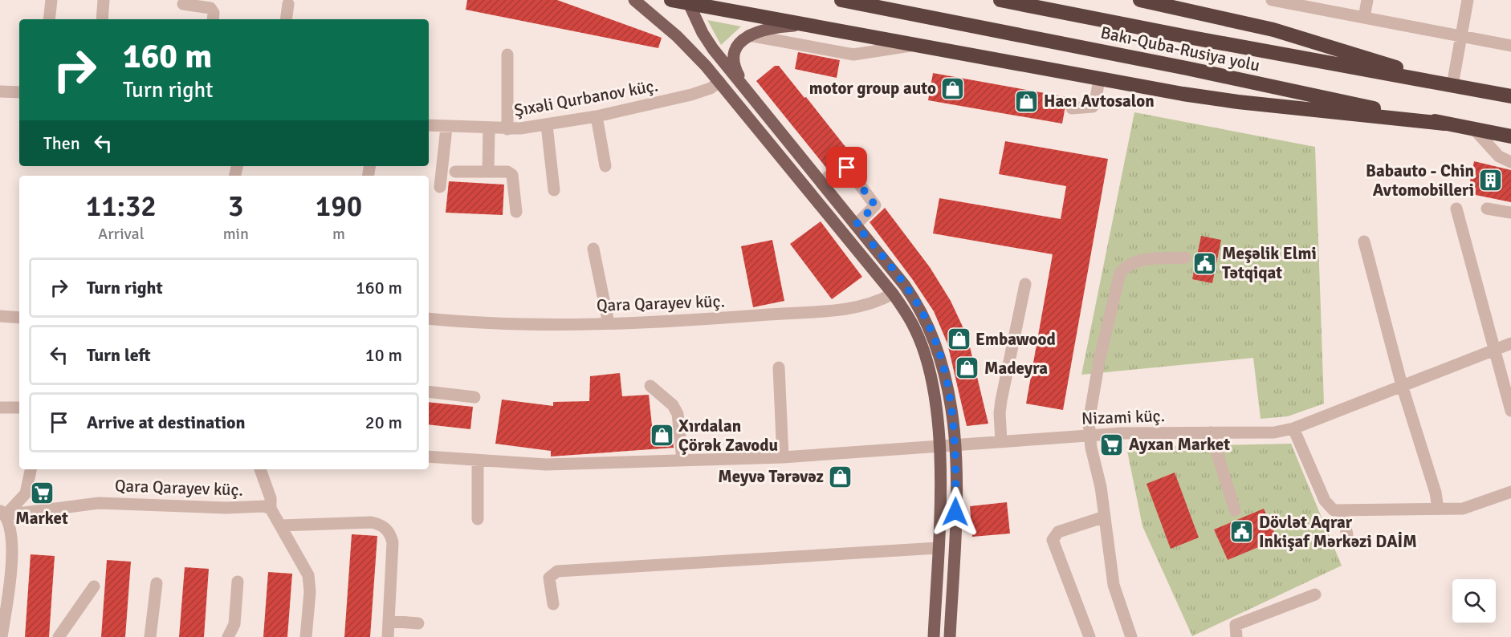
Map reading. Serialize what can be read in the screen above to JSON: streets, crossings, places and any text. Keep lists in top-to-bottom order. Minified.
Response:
{"streets":{"highway":["Bakı-Quba-Rusiya yolu"],"street":["Şıxəli Qurbanov küç.","Qara Qarayev küç.","Nizami küç."]},"places":{"shop":["motor group auto","Hacı Avtosalon","Embawood","Madeyra","Xırdalan Çörək Zavodu","Meyvə Tərəvəz"],"building":["Babauto - Chin Avtomobilleri"],"public building":["Meşəlik Elmi Tətqiqat","Dövlət Aqrar Inkişaf Mərkəzi DAİM"],"supermarket":["Ayxan Market","Market"]},"page":{"turn":["160 m","Turn right"],"then":"Then","eta":["11:32","Arrival","3","min","190","m"],"list":[{"name":"Turn right","value":"160 m"},{"name":"Turn left","value":"10 m"},{"name":"Arrive at destination","value":"20 m"}]}}
